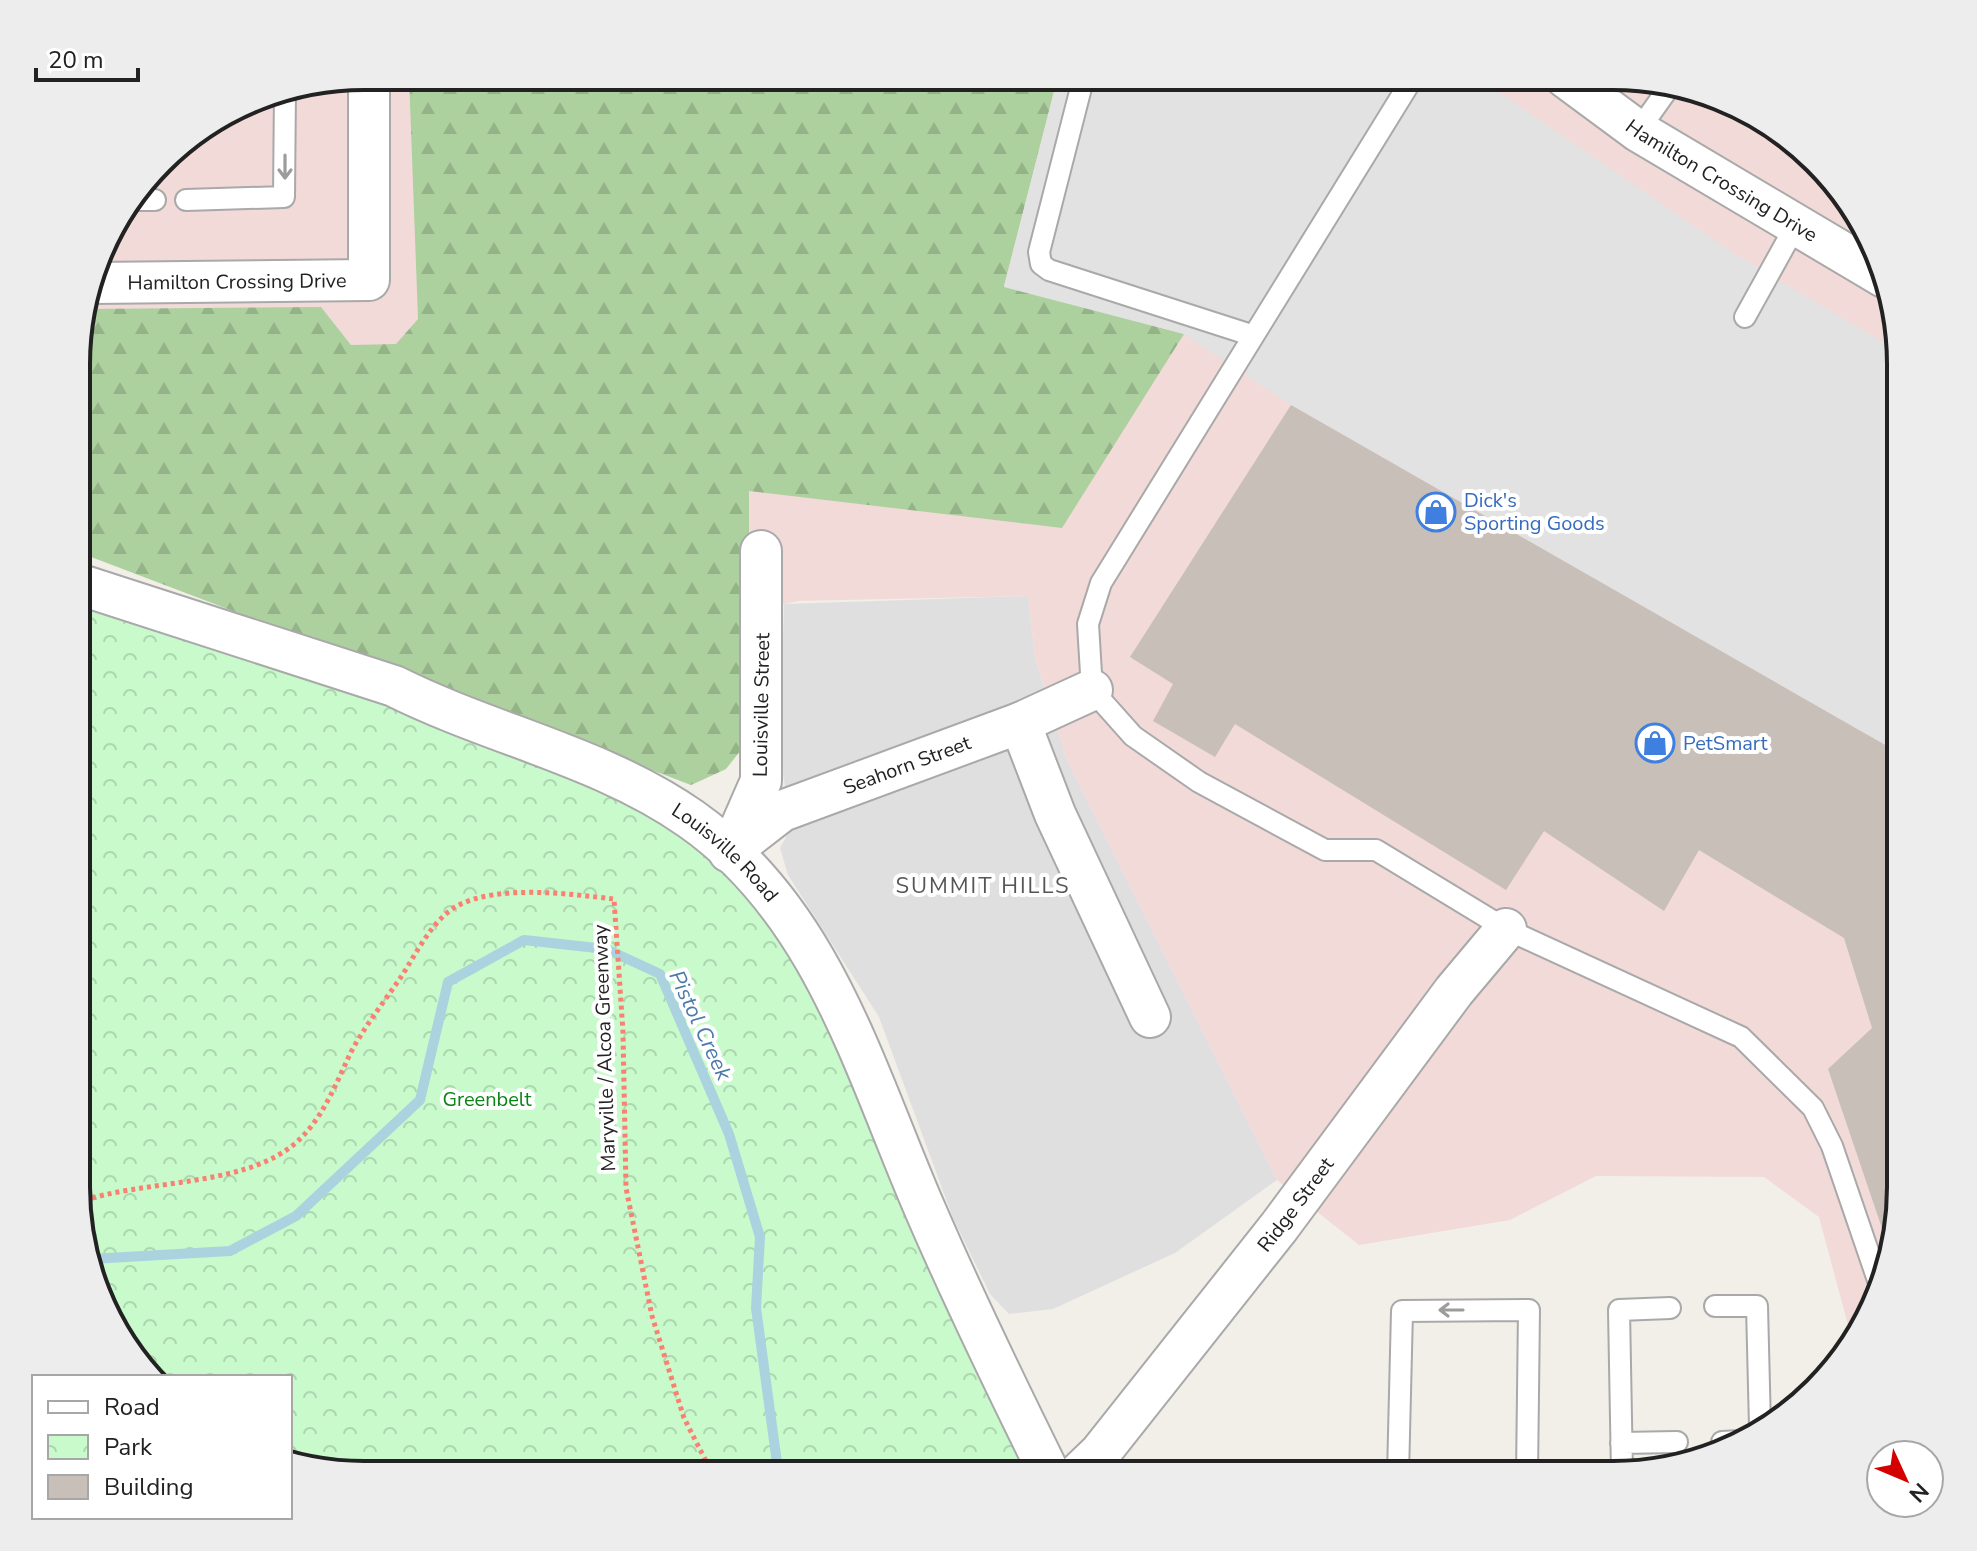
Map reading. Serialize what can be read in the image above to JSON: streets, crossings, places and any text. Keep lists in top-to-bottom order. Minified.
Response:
{"streets":{"street":["Hamilton Crossing Drive","Louisville Street","Seahorn Street","Louisville Road","Ridge Street"],"path":["Maryville / Alcoa Greenway"]},"crossings":[["Louisville Street","Seahorn Street"],["Louisville Street","Louisville Road"],["Seahorn Street","Louisville Road"]],"districts":["SUMMIT HILLS"],"water":["Pistol Creek"],"parks":["Greenbelt"],"places":{"shop":["Dick's Sporting Goods","PetSmart"]},"legend":["Road","Park","Building"],"scale_bar":"20 m","north":"bottom right"}
